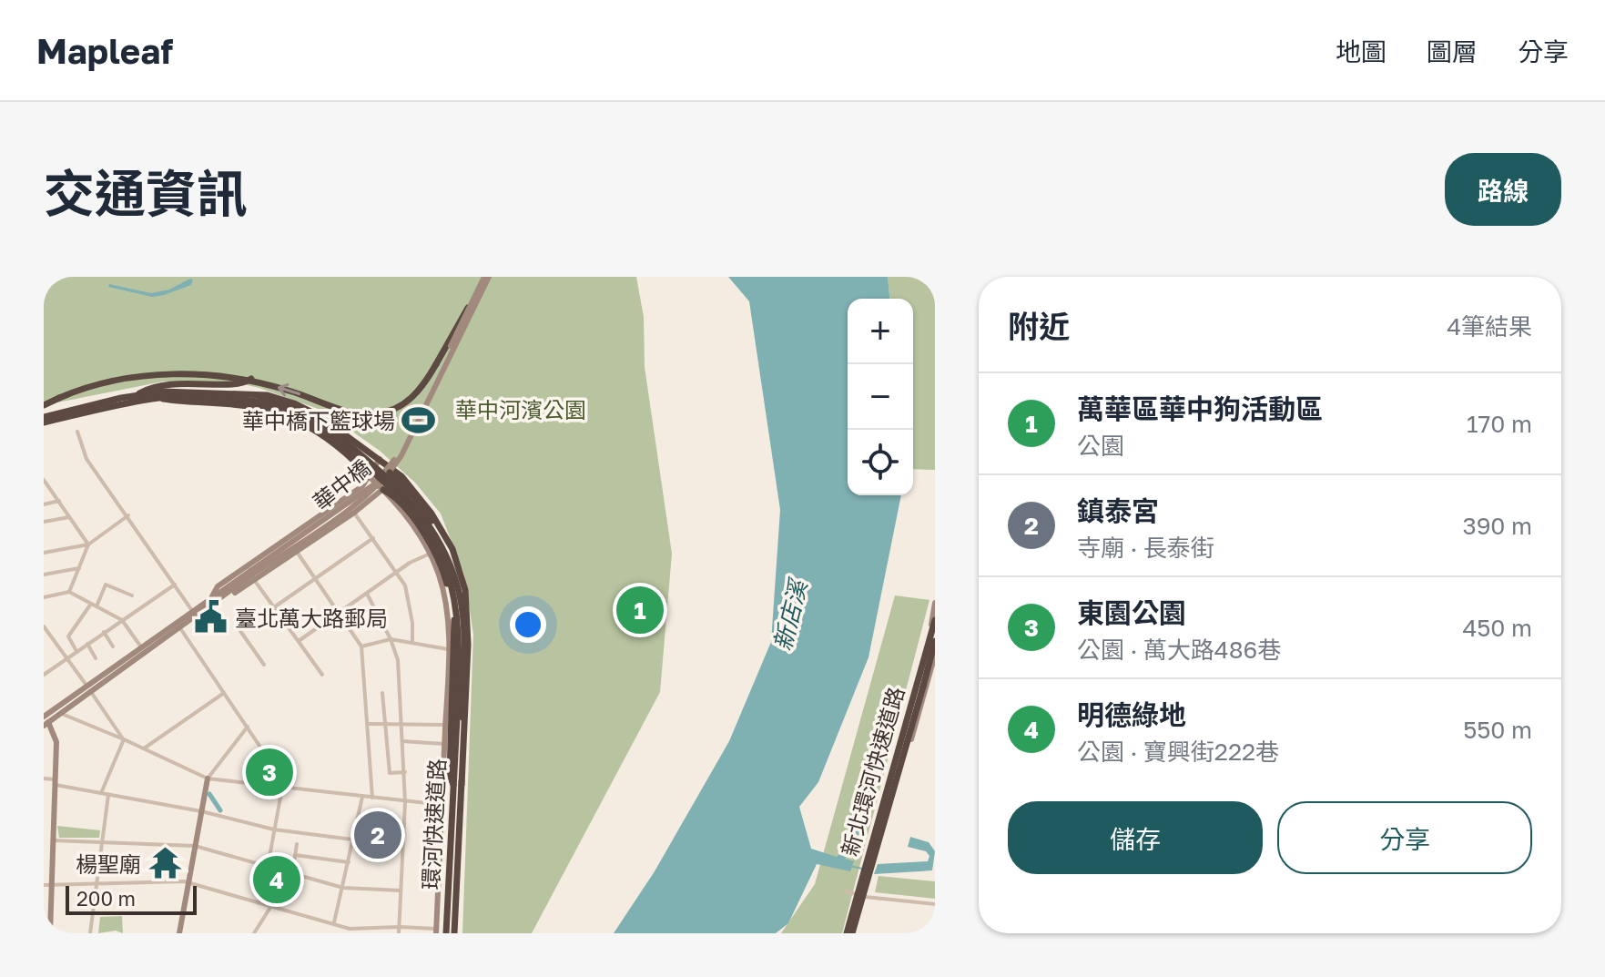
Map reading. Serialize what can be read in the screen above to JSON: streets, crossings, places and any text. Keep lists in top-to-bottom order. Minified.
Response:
{"streets":{"highway":["新北環河快速道路","環河快速道路"],"main road":["華中橋"]},"water":["新店溪"],"parks":["華中河濱公園"],"places":{"sports":["華中橋下籃球場"],"public building":["臺北萬大路郵局"],"temple":["楊聖廟"]},"scale_bar":"200 m","page":{"header":"Mapleaf","nav":["地圖","圖層","分享"],"title":"交通資訊","buttons":["路線",["儲存","分享"]],"heading":["附近","4筆結果"],"map_buttons":["+","−"],"list":[{"mark":"1","name":"萬華區華中狗活動區","note":"公園","value":"170 m"},{"mark":"2","name":"鎮泰宮","note":"寺廟 · 長泰街","value":"390 m"},{"mark":"3","name":"東園公園","note":"公園 · 萬大路486巷","value":"450 m"},{"mark":"4","name":"明德綠地","note":"公園 · 寶興街222巷","value":"550 m"}],"pins":["1","3","2","4"],"scale":"200 m"}}
